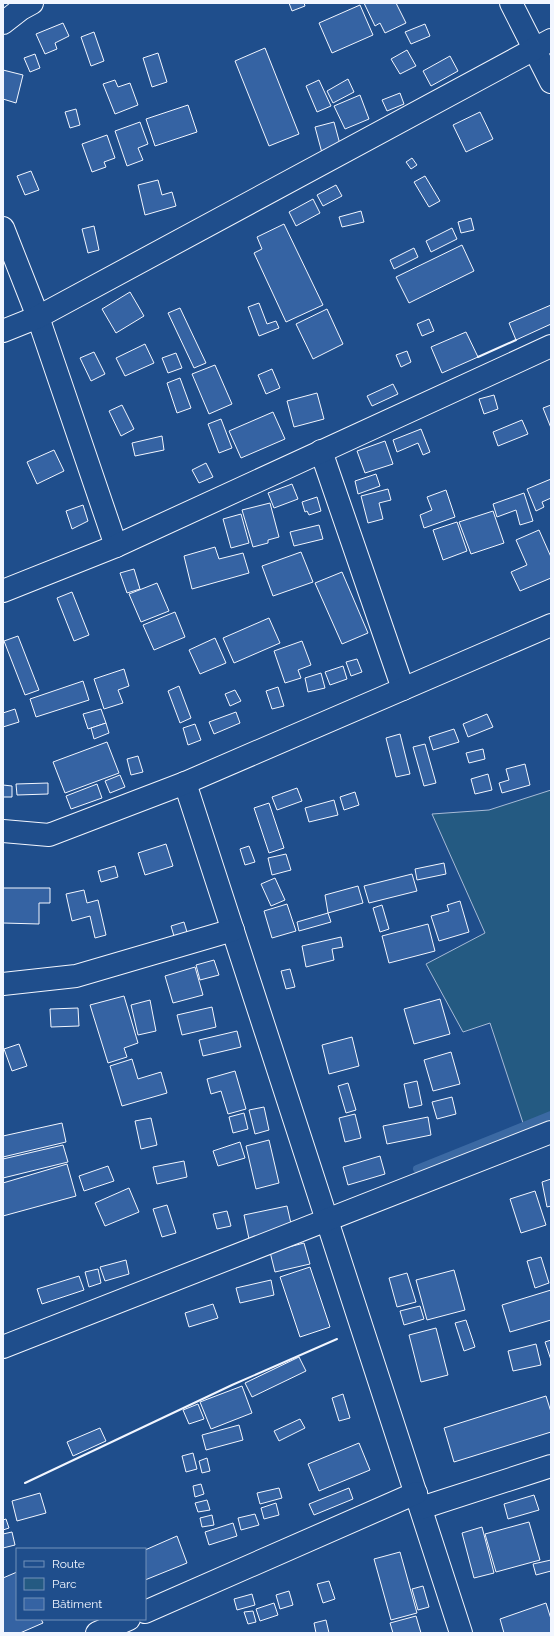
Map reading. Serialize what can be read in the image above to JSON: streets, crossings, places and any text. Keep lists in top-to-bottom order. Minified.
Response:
{"legend":["Route","Parc","Bâtiment"]}
